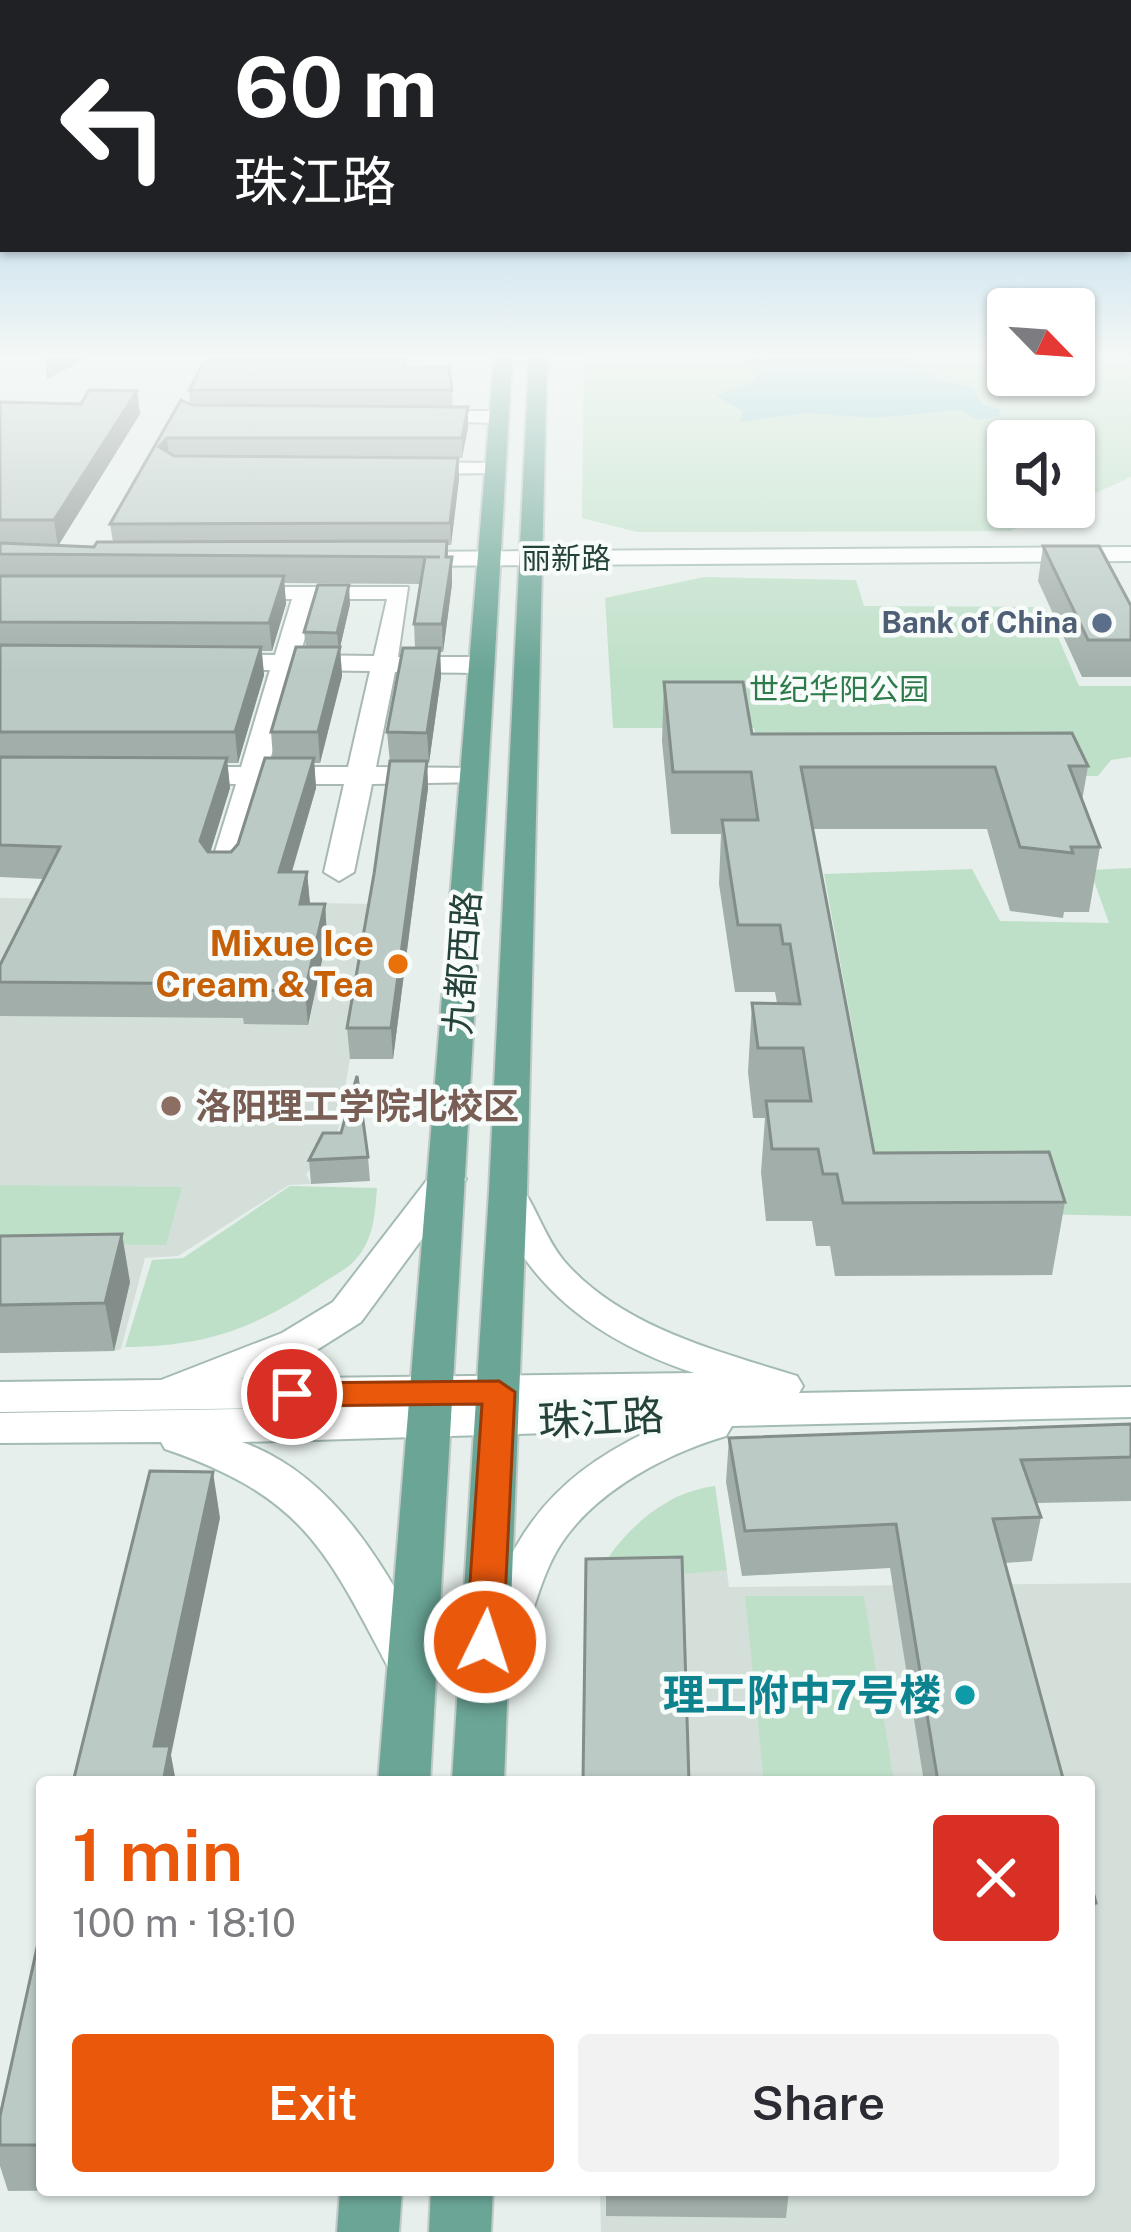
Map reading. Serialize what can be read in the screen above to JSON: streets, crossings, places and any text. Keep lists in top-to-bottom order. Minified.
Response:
{"streets":{"main road":["丽新路","九都西路","珠江路"]},"crossings":[["丽新路","九都西路"],["九都西路","珠江路"]],"parks":["世纪华阳公园"],"places":["Bank of China","Mixue Ice Cream & Tea","洛阳理工学院北校区","理工附中7号楼"],"north":"bottom right","page":{"turn":["60 m","珠江路"],"heading":["1 min","100 m · 18:10"],"buttons":["Exit","Share"]}}
